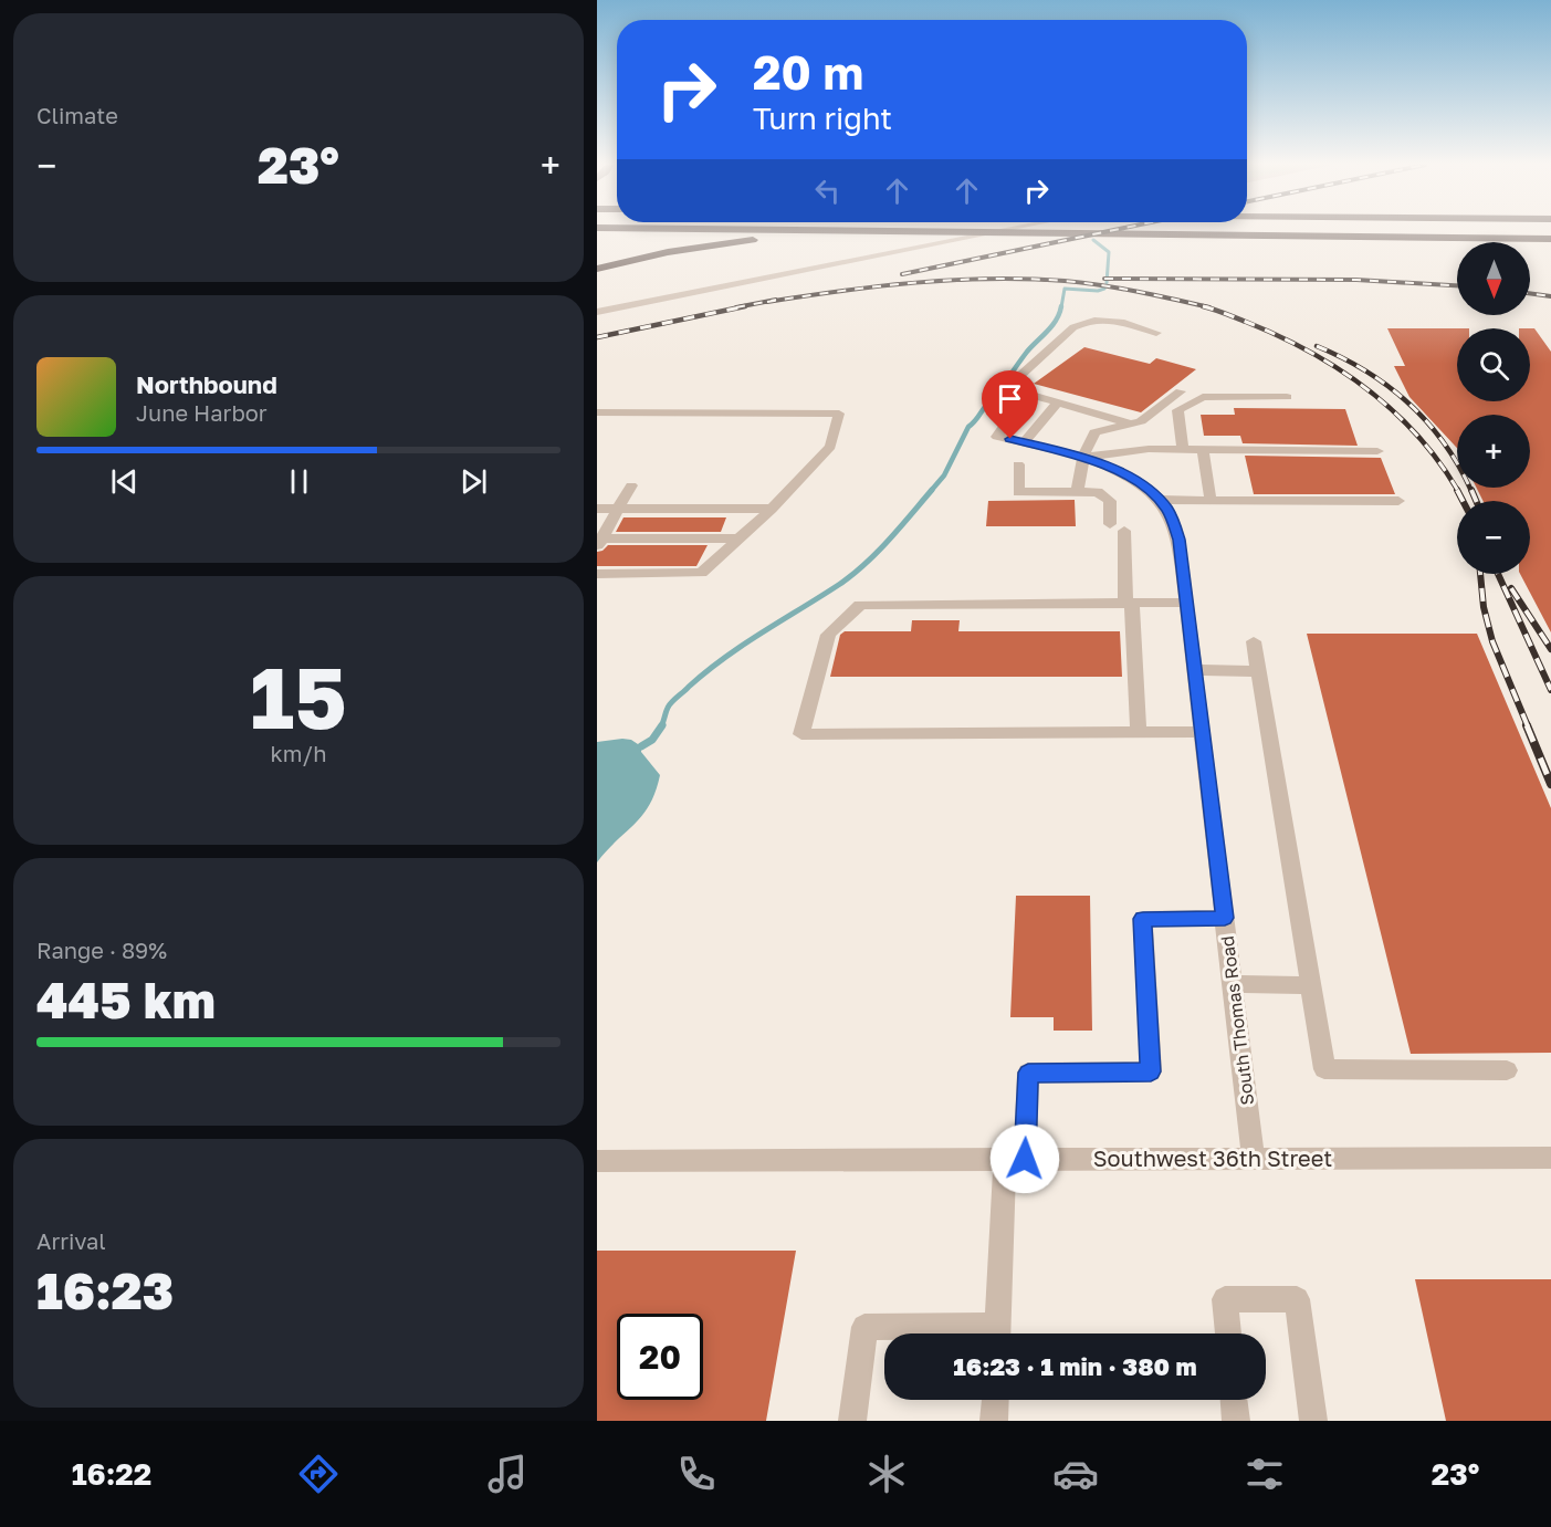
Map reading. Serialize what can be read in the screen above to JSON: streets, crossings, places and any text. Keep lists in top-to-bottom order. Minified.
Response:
{"streets":{"street":["South Thomas Road","Southwest 36th Street"]},"crossings":[["South Thomas Road","Southwest 36th Street"]],"north":"bottom","page":{"tile":["Climate",["15","km/h"],["Range · 89%","445 km"],["Arrival","16:23"]],"turn":["20 m","Turn right"],"heat":["−","23°","+"],"map_buttons":["+","−"],"song":["Northbound","June Harbor"],"limit":"20","trip":"16:23 · 1 min · 380 m","tabs":["16:22","23°"]}}
